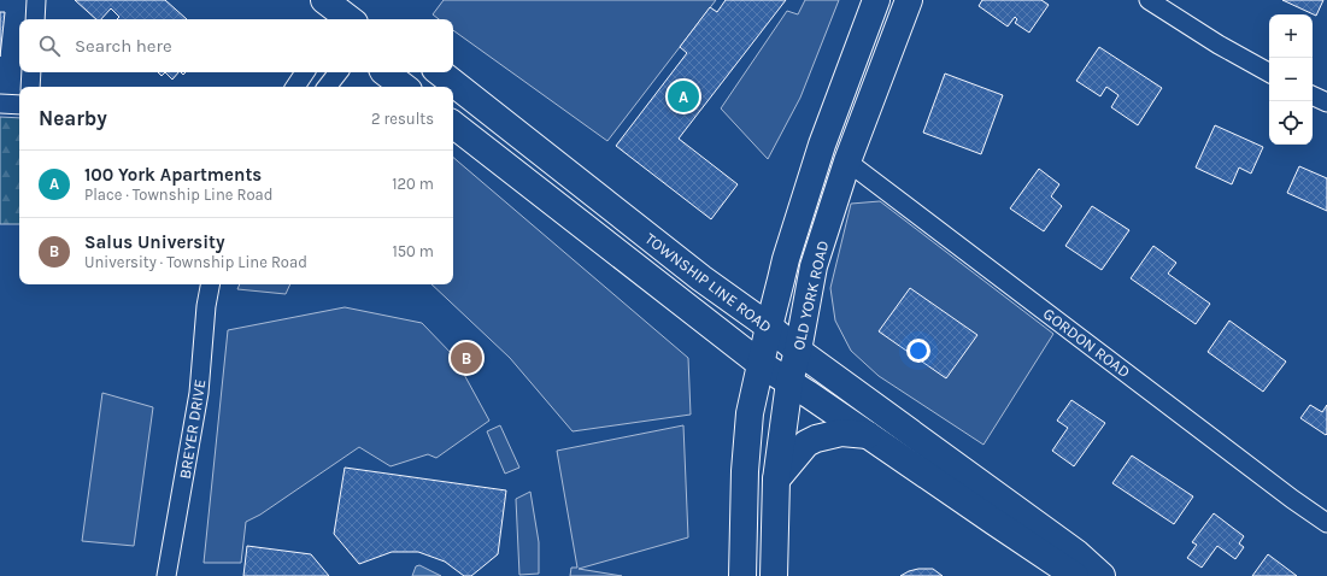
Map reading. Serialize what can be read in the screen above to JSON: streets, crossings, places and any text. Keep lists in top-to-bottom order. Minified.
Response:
{"streets":{"main road":["TOWNSHIP LINE ROAD","OLD YORK ROAD"],"street":["GORDON ROAD","BREYER DRIVE"]},"crossings":[["TOWNSHIP LINE ROAD","OLD YORK ROAD"],["OLD YORK ROAD","GORDON ROAD"]],"page":{"map_buttons":["+","−"],"search":"Search here","pins":["A","B"],"heading":["Nearby","2 results"],"list":[{"mark":"A","name":"100 York Apartments","note":"Place · Township Line Road","value":"120 m"},{"mark":"B","name":"Salus University","note":"University · Township Line Road","value":"150 m"}]}}
